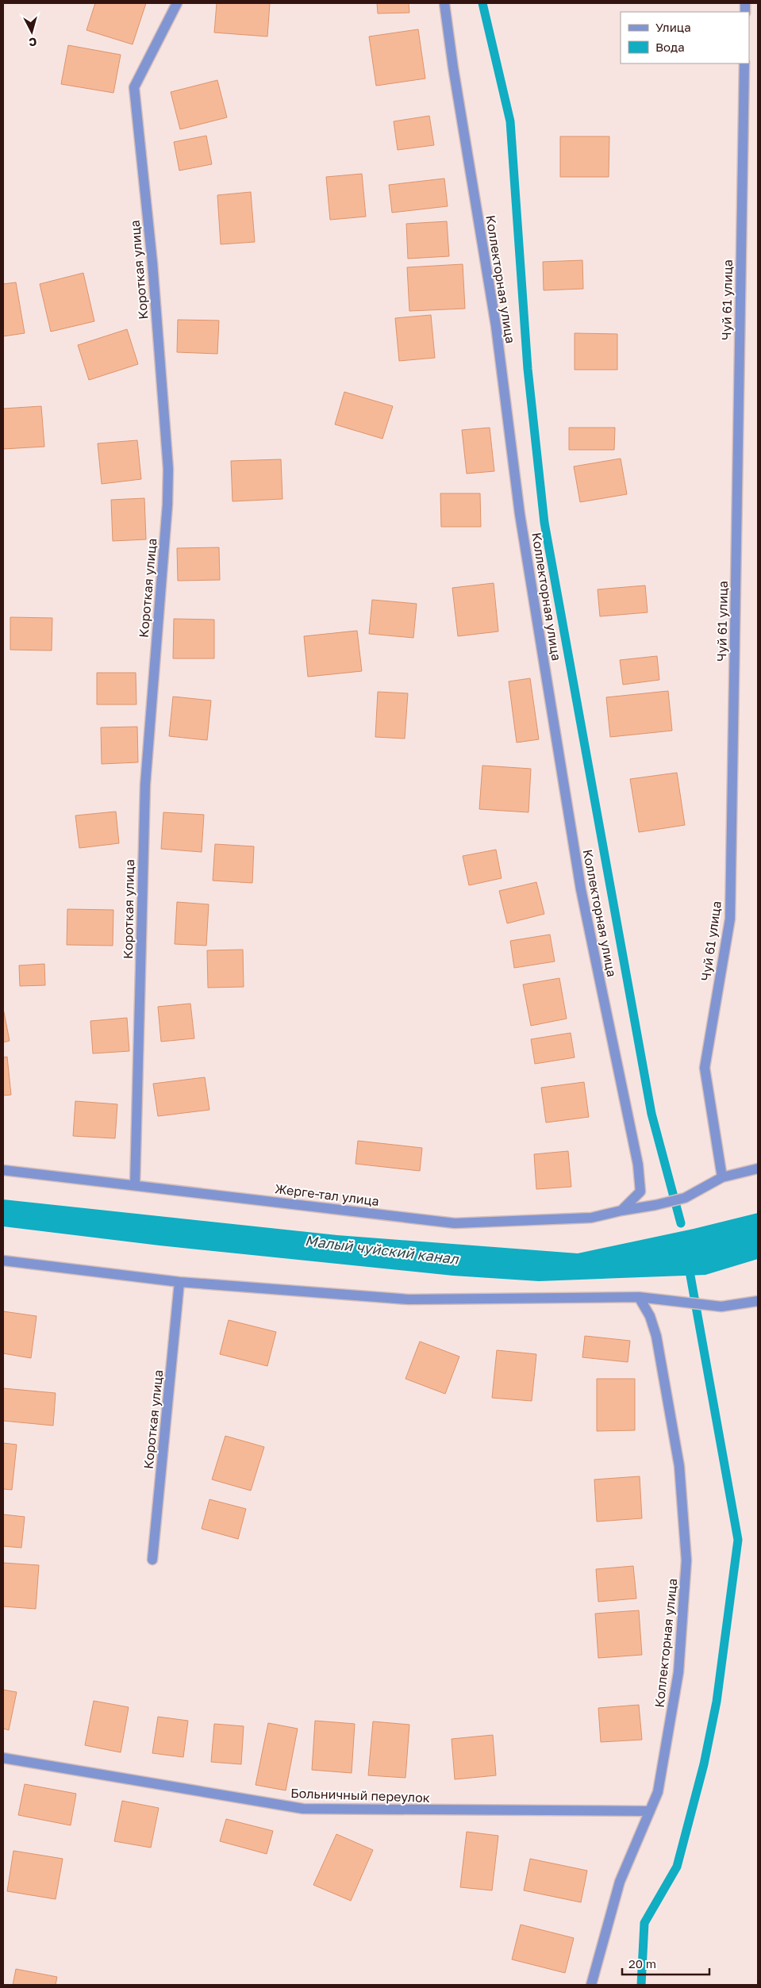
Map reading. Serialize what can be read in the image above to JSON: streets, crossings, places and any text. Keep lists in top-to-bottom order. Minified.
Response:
{"streets":{"street":["Короткая улица","Коллекторная улица","Чуй 61 улица","Жерге-тал улица","Больничный переулок"]},"crossings":[["Короткая улица","Жерге-тал улица"],["Коллекторная улица","Жерге-тал улица"],["Коллекторная улица","Больничный переулок"],["Чуй 61 улица","Жерге-тал улица"]],"water":["Малый чуйский канал"],"legend":["Улица","Вода"],"scale_bar":"20 m","north":"bottom"}
